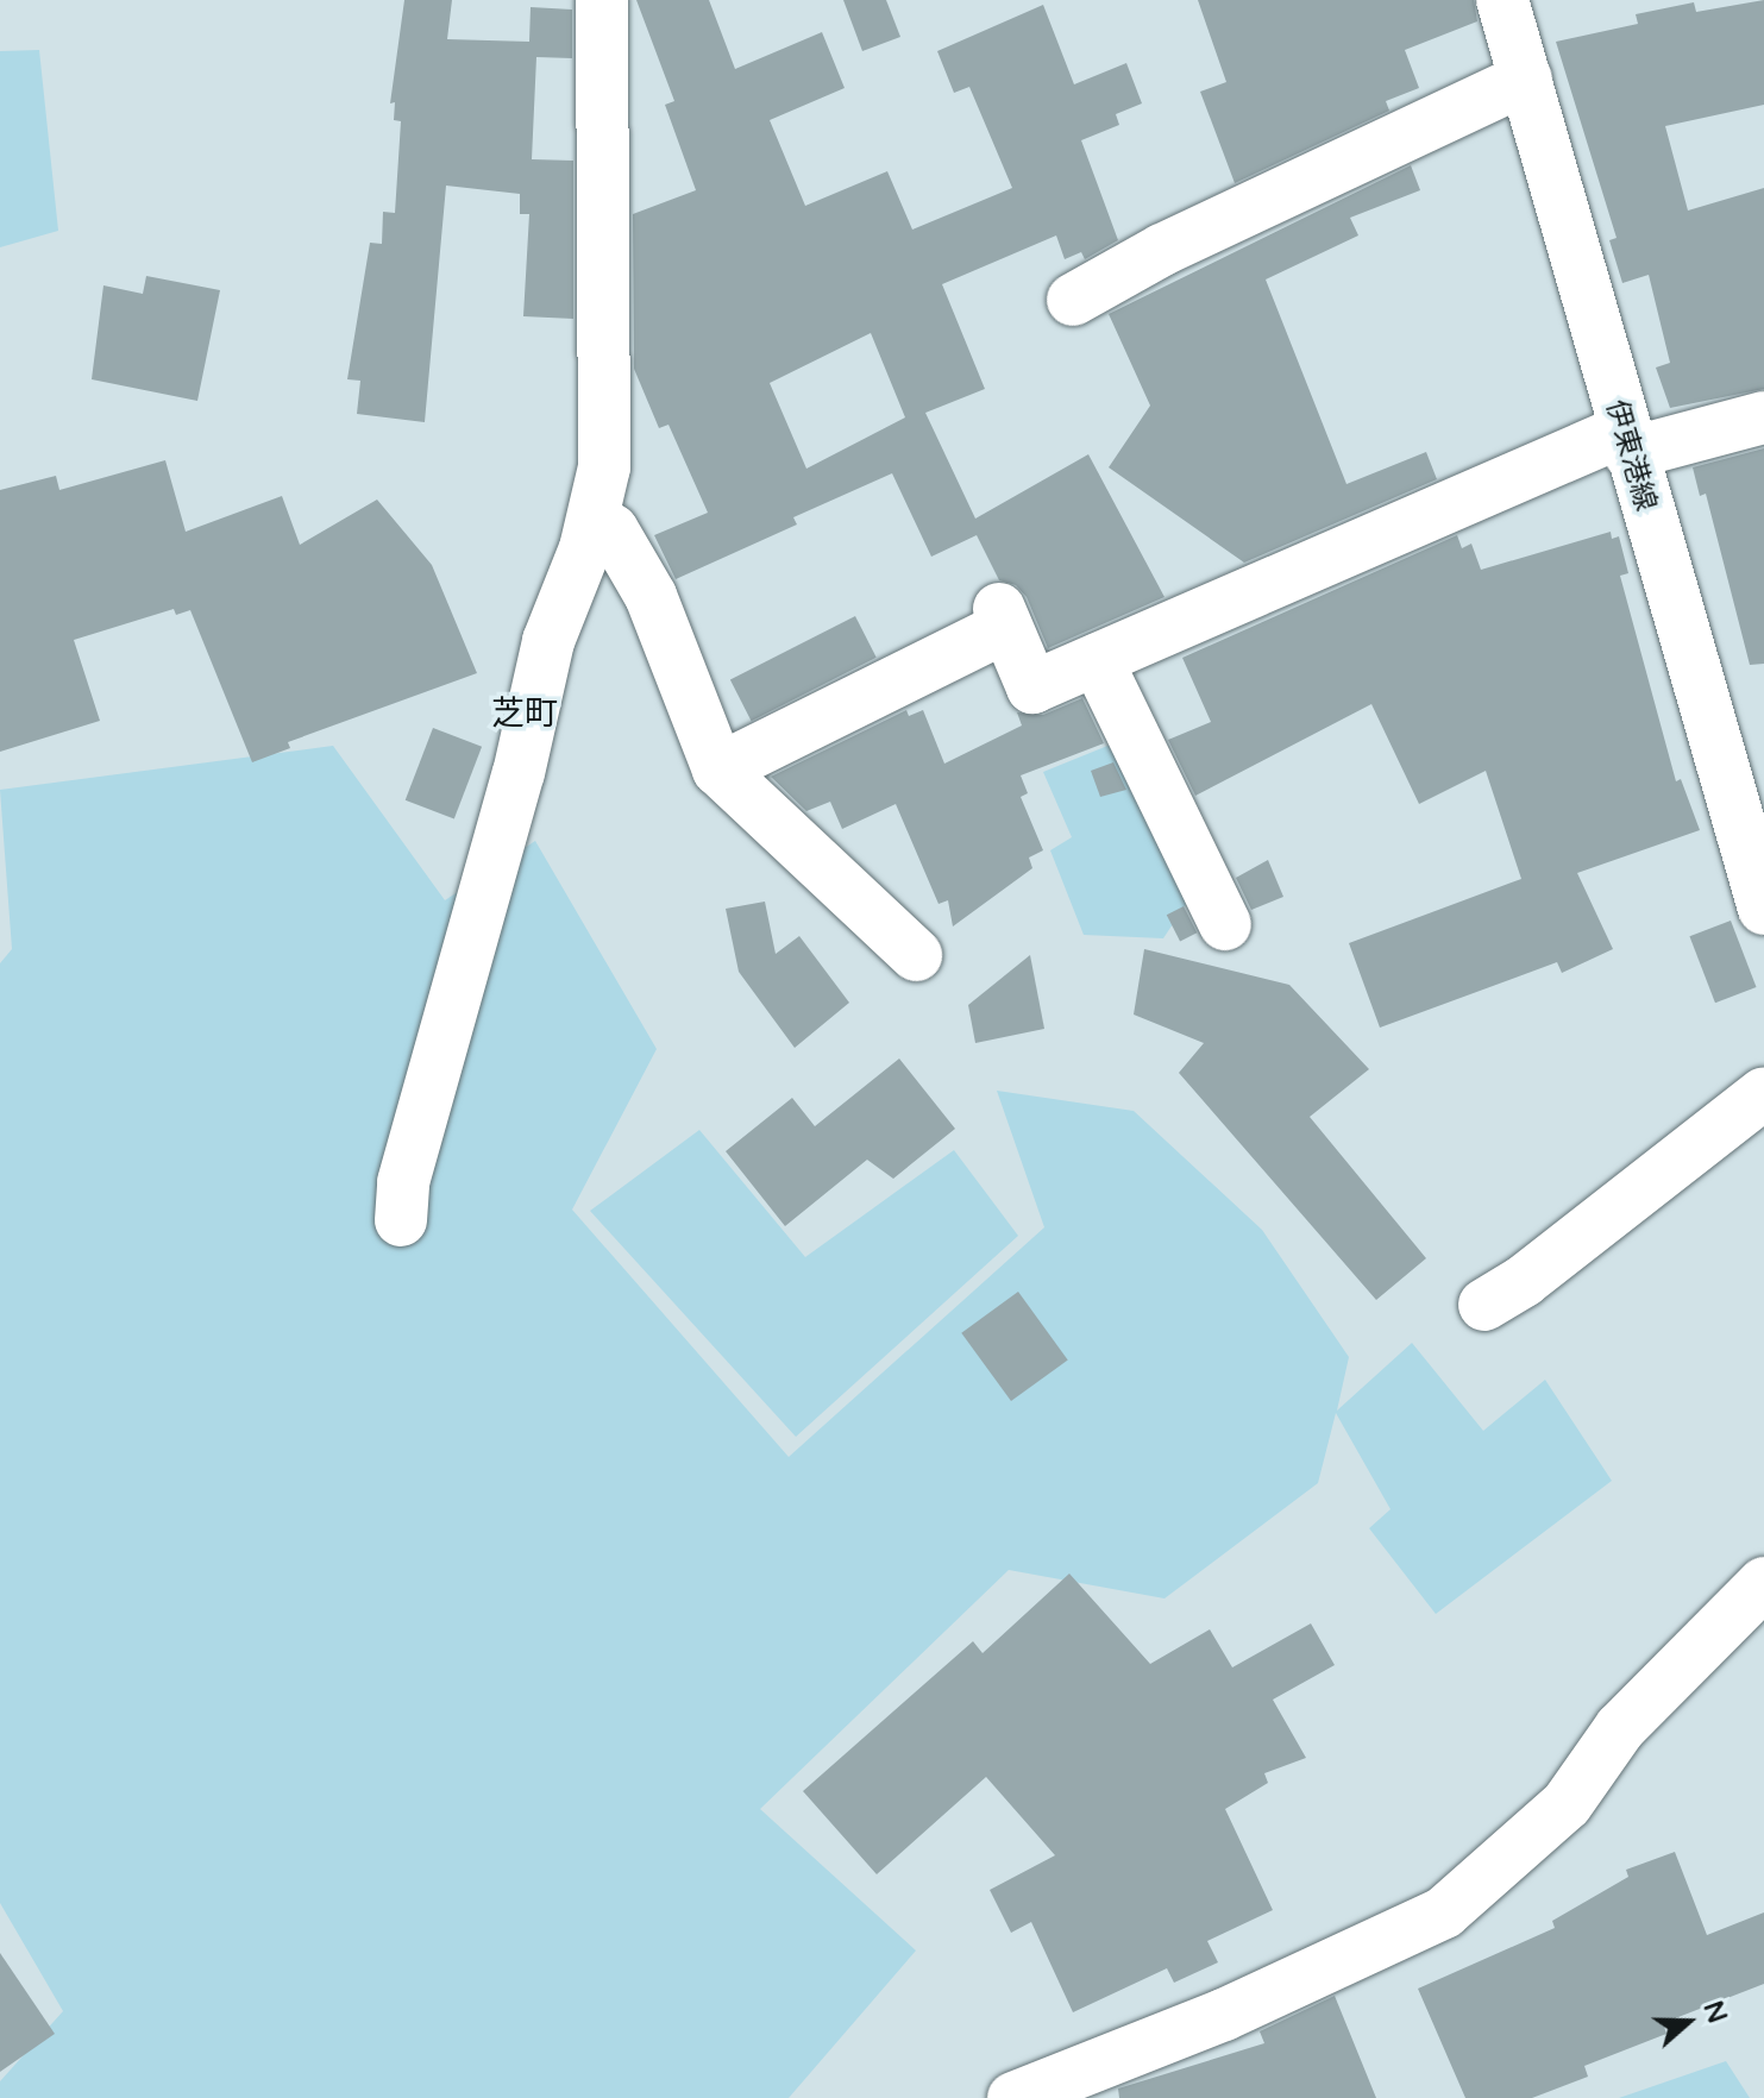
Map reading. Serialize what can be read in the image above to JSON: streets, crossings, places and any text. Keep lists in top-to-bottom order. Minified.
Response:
{"streets":{"street":["伊東港線"]},"districts":["芝町"],"north":"right"}
